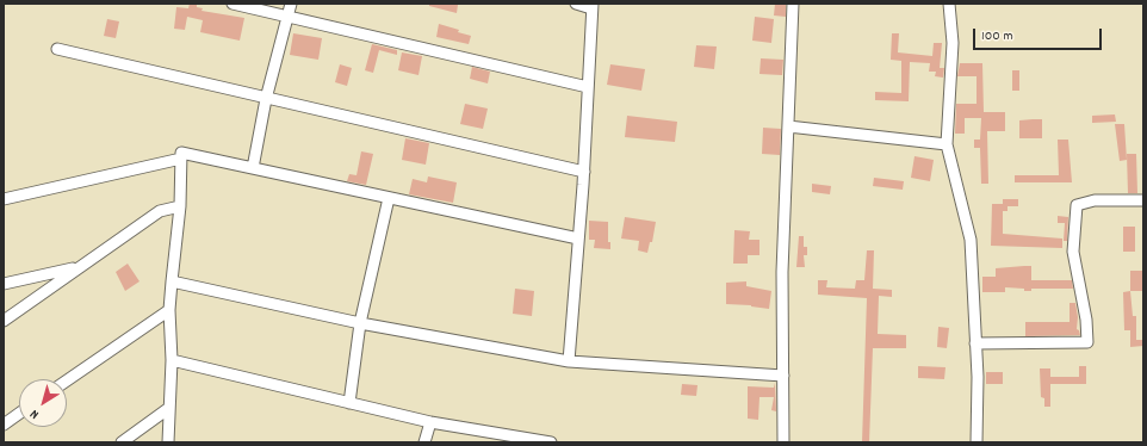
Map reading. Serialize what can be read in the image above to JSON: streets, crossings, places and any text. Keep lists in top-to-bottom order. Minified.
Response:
{"scale_bar":"100 m","north":"bottom left"}
